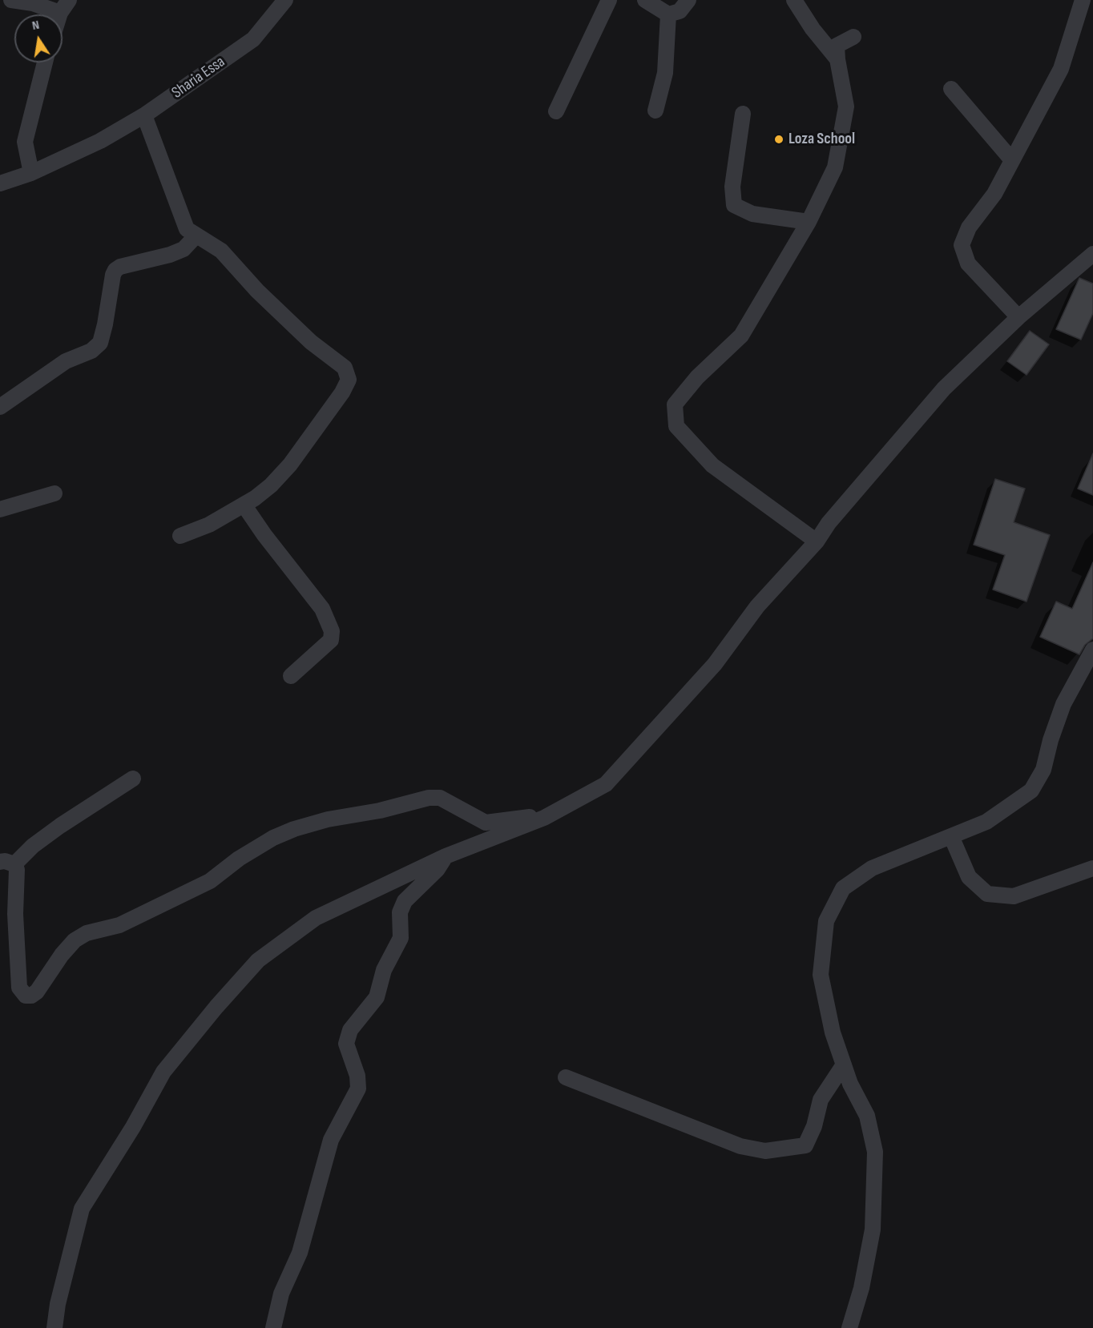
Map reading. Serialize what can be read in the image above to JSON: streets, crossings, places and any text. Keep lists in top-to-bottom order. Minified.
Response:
{"streets":{"street":["Sharia Essa"]},"places":["Loza School"],"north":"top"}
